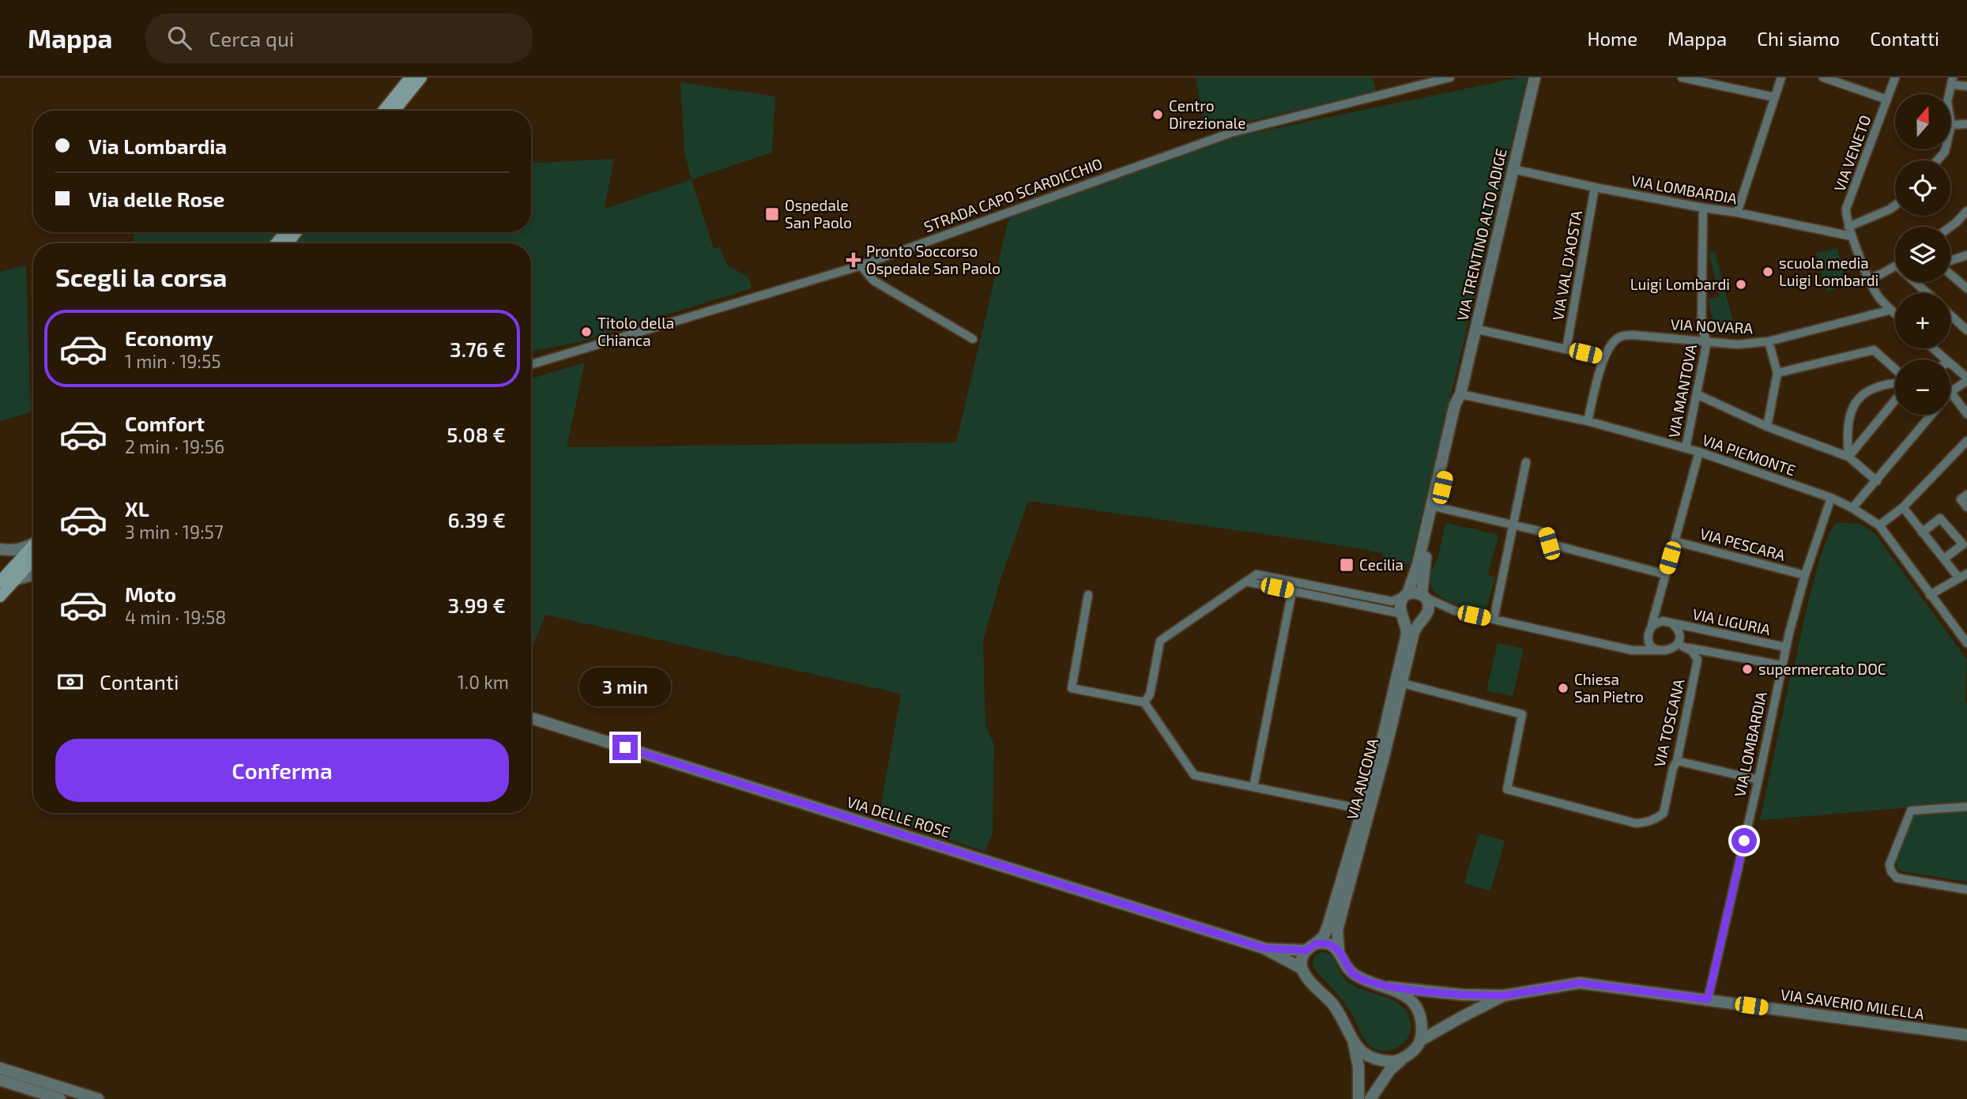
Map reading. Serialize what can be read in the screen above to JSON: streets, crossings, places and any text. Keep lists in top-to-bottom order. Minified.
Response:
{"streets":{"street":["VIA VENETO","VIA LOMBARDIA","STRADA CAPO SCARDICCHIO","VIA TRENTINO ALTO ADIGE","VIA VAL D'AOSTA","VIA NOVARA","VIA MANTOVA","VIA PIEMONTE","VIA PESCARA","VIA LIGURIA","VIA TOSCANA","VIA ANCONA","VIA DELLE ROSE","VIA SAVERIO MILELLA"]},"crossings":[["VIA VENETO","VIA LOMBARDIA"],["VIA VENETO","VIA NOVARA"],["VIA LOMBARDIA","VIA TRENTINO ALTO ADIGE"],["VIA LOMBARDIA","VIA VAL D'AOSTA"],["VIA LOMBARDIA","VIA MANTOVA"],["VIA LOMBARDIA","VIA PIEMONTE"],["VIA LOMBARDIA","VIA PESCARA"],["VIA LOMBARDIA","VIA LIGURIA"],["VIA LOMBARDIA","VIA SAVERIO MILELLA"],["VIA TRENTINO ALTO ADIGE","VIA PIEMONTE"],["VIA NOVARA","VIA MANTOVA"],["VIA NOVARA","VIA PIEMONTE"],["VIA MANTOVA","VIA PIEMONTE"],["VIA LIGURIA","VIA TOSCANA"],["VIA TOSCANA","VIA ANCONA"],["VIA ANCONA","VIA DELLE ROSE"]],"places":{"other":["Centro Direzionale","scuola media Luigi Lombardi","Luigi Lombardi","Titolo della Chianca","supermercato DOC","Chiesa San Pietro"],"transit":["Ospedale San Paolo","Cecilia"],"health":["Pronto Soccorso Ospedale San Paolo"]},"north":"top","page":{"header":"Mappa","search":"Cerca qui","nav":["Home","Mappa","Chi siamo","Contatti"],"map_buttons":["+","−"],"banner":["Via Lombardia","Via delle Rose"],"heading":"Scegli la corsa","list":[{"name":"Economy","note":"1 min · 19:55","value":"3.76 €"},{"name":"Comfort","note":"2 min · 19:56","value":"5.08 €"},{"name":"XL","note":"3 min · 19:57","value":"6.39 €"},{"name":"Moto","note":"4 min · 19:58","value":"3.99 €"}],"pay":["Contanti","1.0 km"],"bubble":"3 min","buttons":"Conferma"}}
